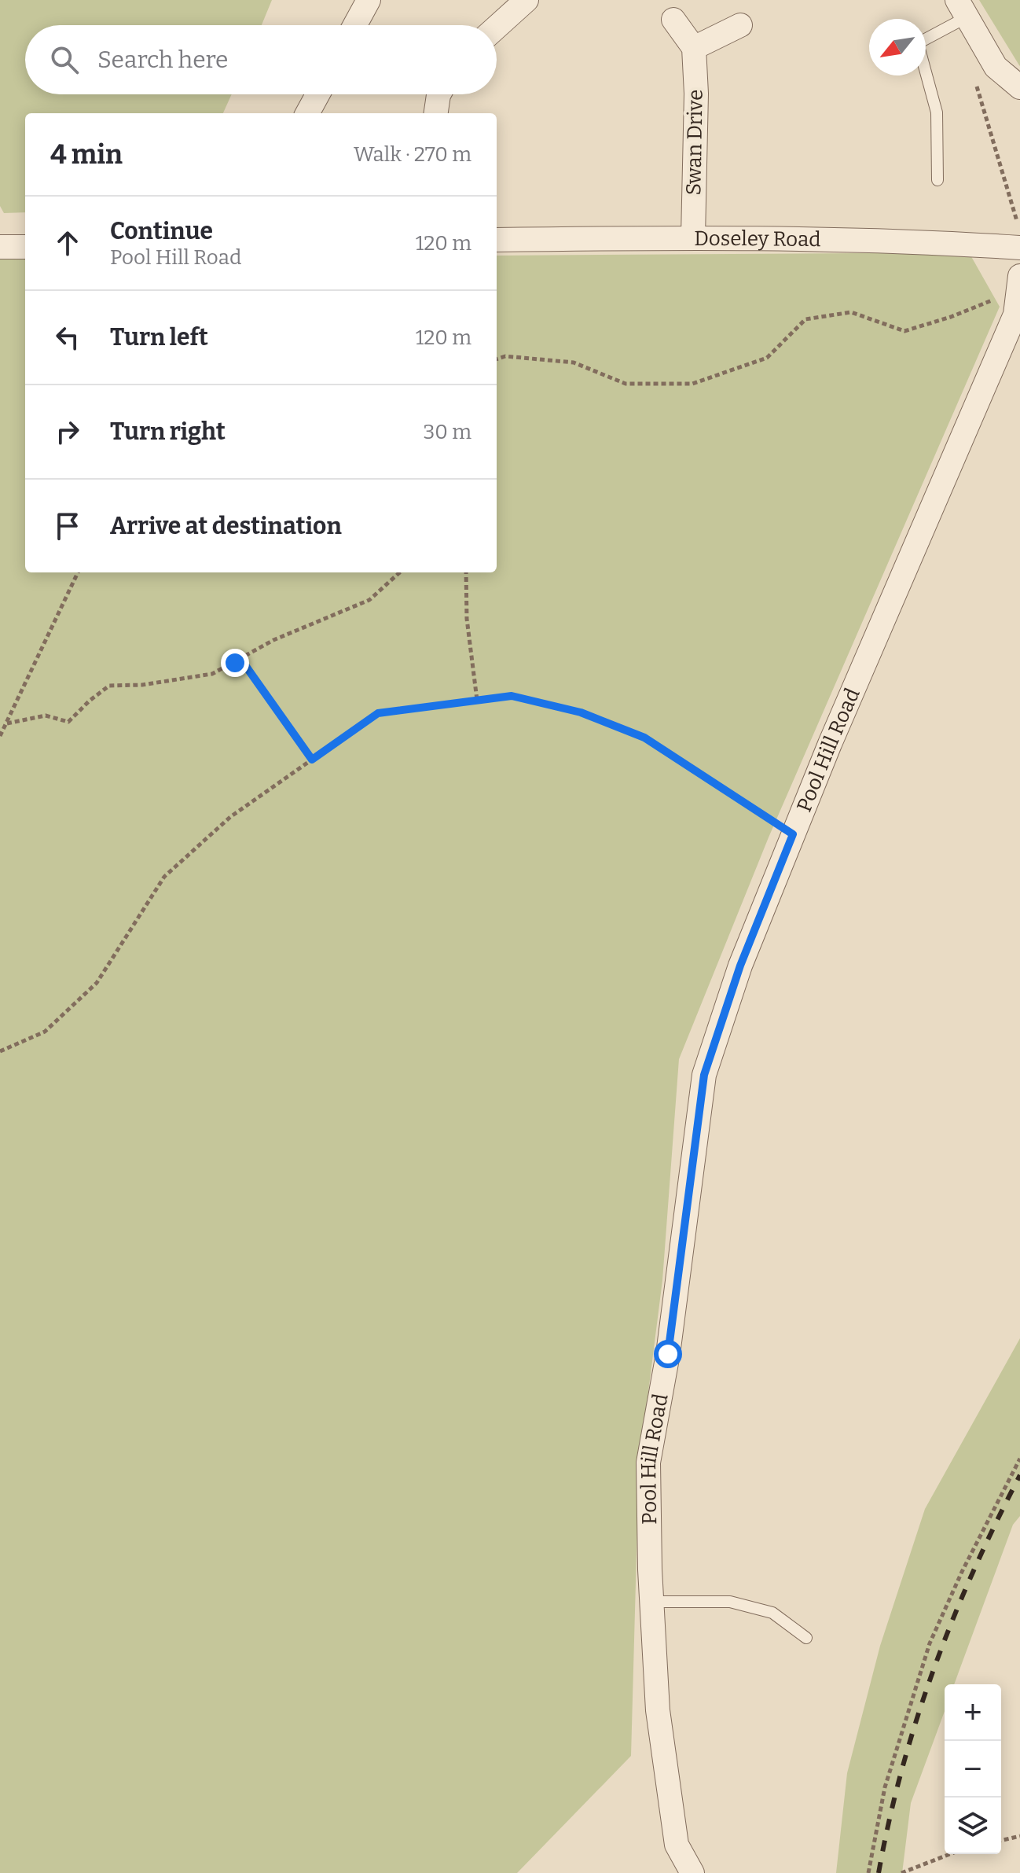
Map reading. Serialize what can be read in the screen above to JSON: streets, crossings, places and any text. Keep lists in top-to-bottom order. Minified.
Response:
{"streets":{"street":["Swan Drive","Doseley Road","Pool Hill Road"]},"crossings":[["Swan Drive","Doseley Road"]],"north":"bottom left","page":{"search":"Search here","heading":["4 min","Walk · 270 m"],"list":[["Continue","Pool Hill Road","120 m"],["Turn left","120 m"],["Turn right","30 m"],"Arrive at destination"],"map_buttons":["+","−"]}}
